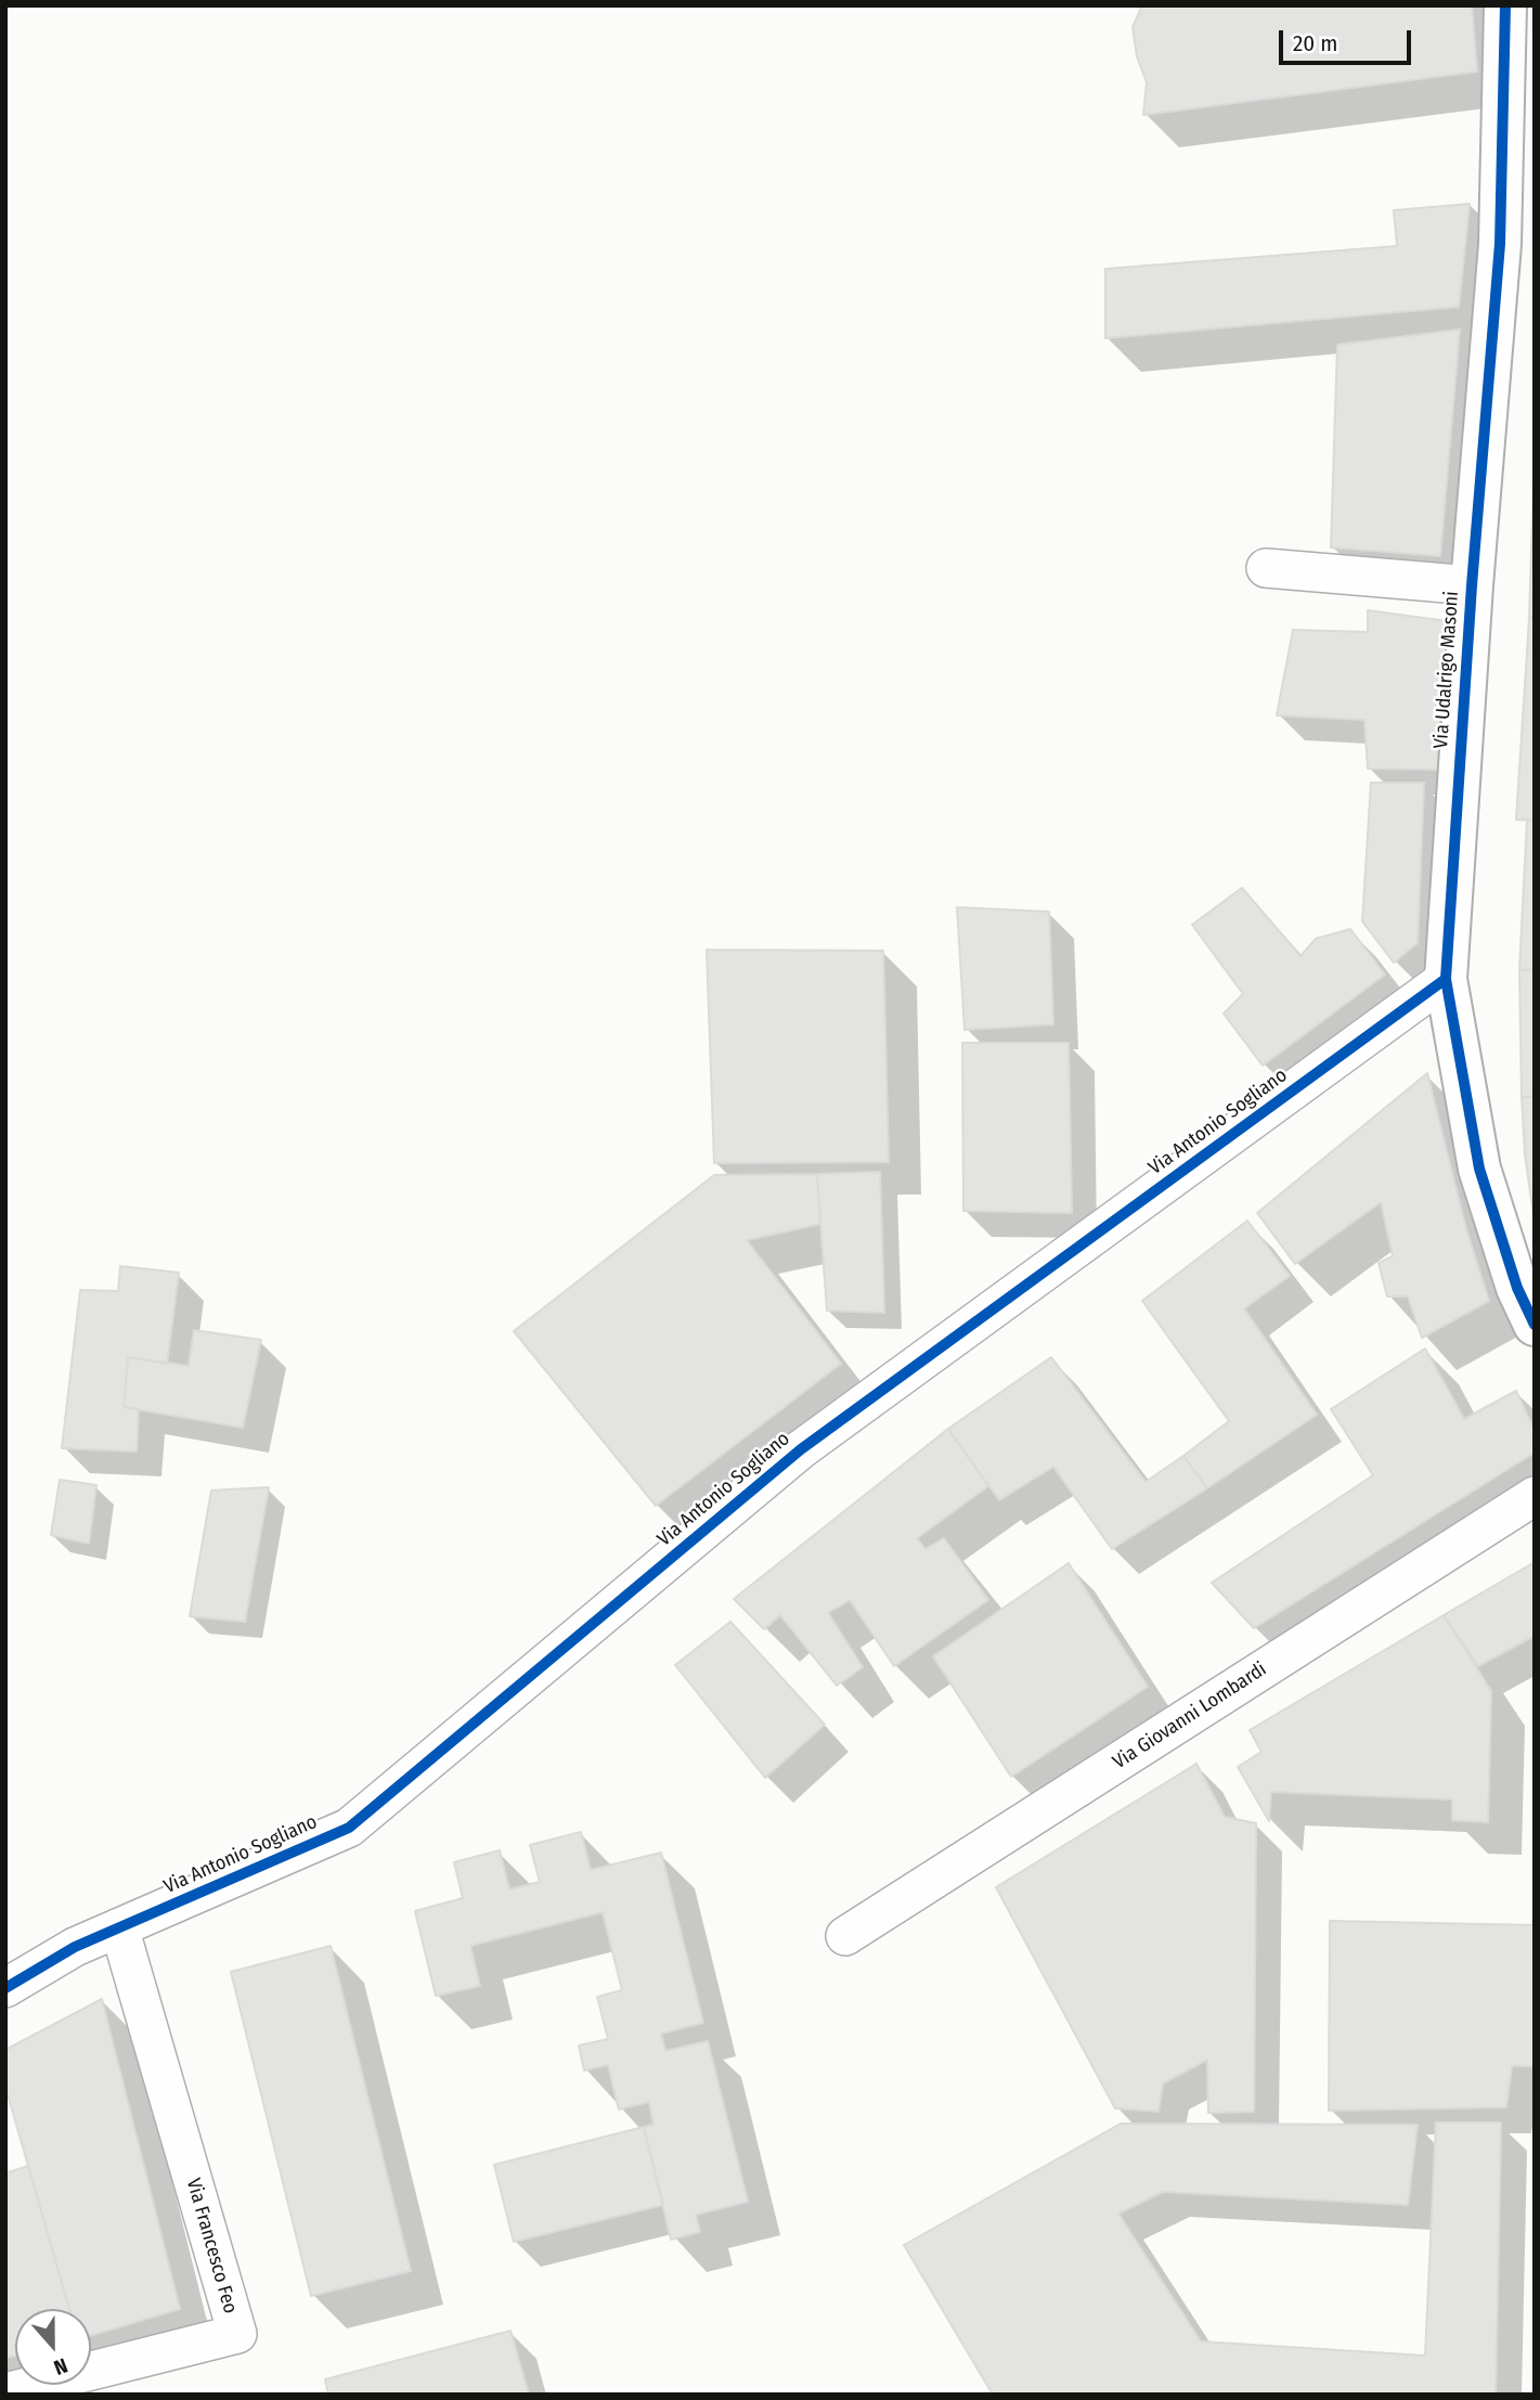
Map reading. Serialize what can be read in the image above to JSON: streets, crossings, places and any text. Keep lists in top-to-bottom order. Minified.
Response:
{"streets":{"street":["Via Udalrigo Masoni","Via Antonio Sogliano","Via Giovanni Lombardi","Via Francesco Feo"]},"crossings":[["Via Udalrigo Masoni","Via Antonio Sogliano"],["Via Antonio Sogliano","Via Francesco Feo"]],"scale_bar":"20 m","north":"bottom"}
